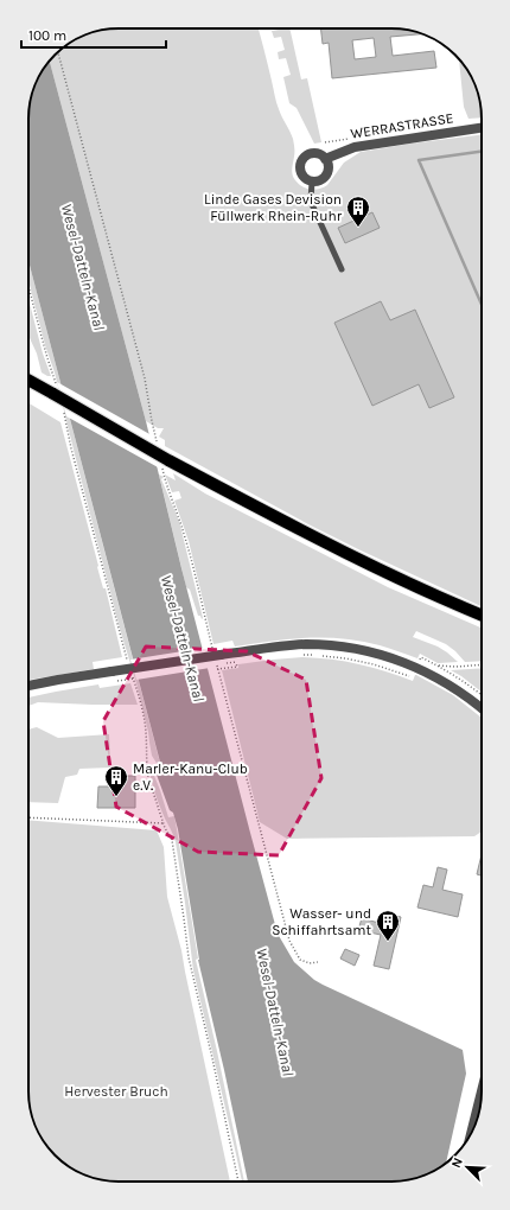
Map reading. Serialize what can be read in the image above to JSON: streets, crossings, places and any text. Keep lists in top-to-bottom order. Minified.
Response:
{"streets":{"street":["WERRASTRASSE"]},"water":["Wesel-Datteln-Kanal"],"parks":["Hervester Bruch"],"places":{"building":["Linde Gases Devision Füllwerk Rhein-Ruhr","Marler-Kanu-Club e.V.","Wasser- und Schiffahrtsamt"]},"scale_bar":"100 m","north":"top left"}
